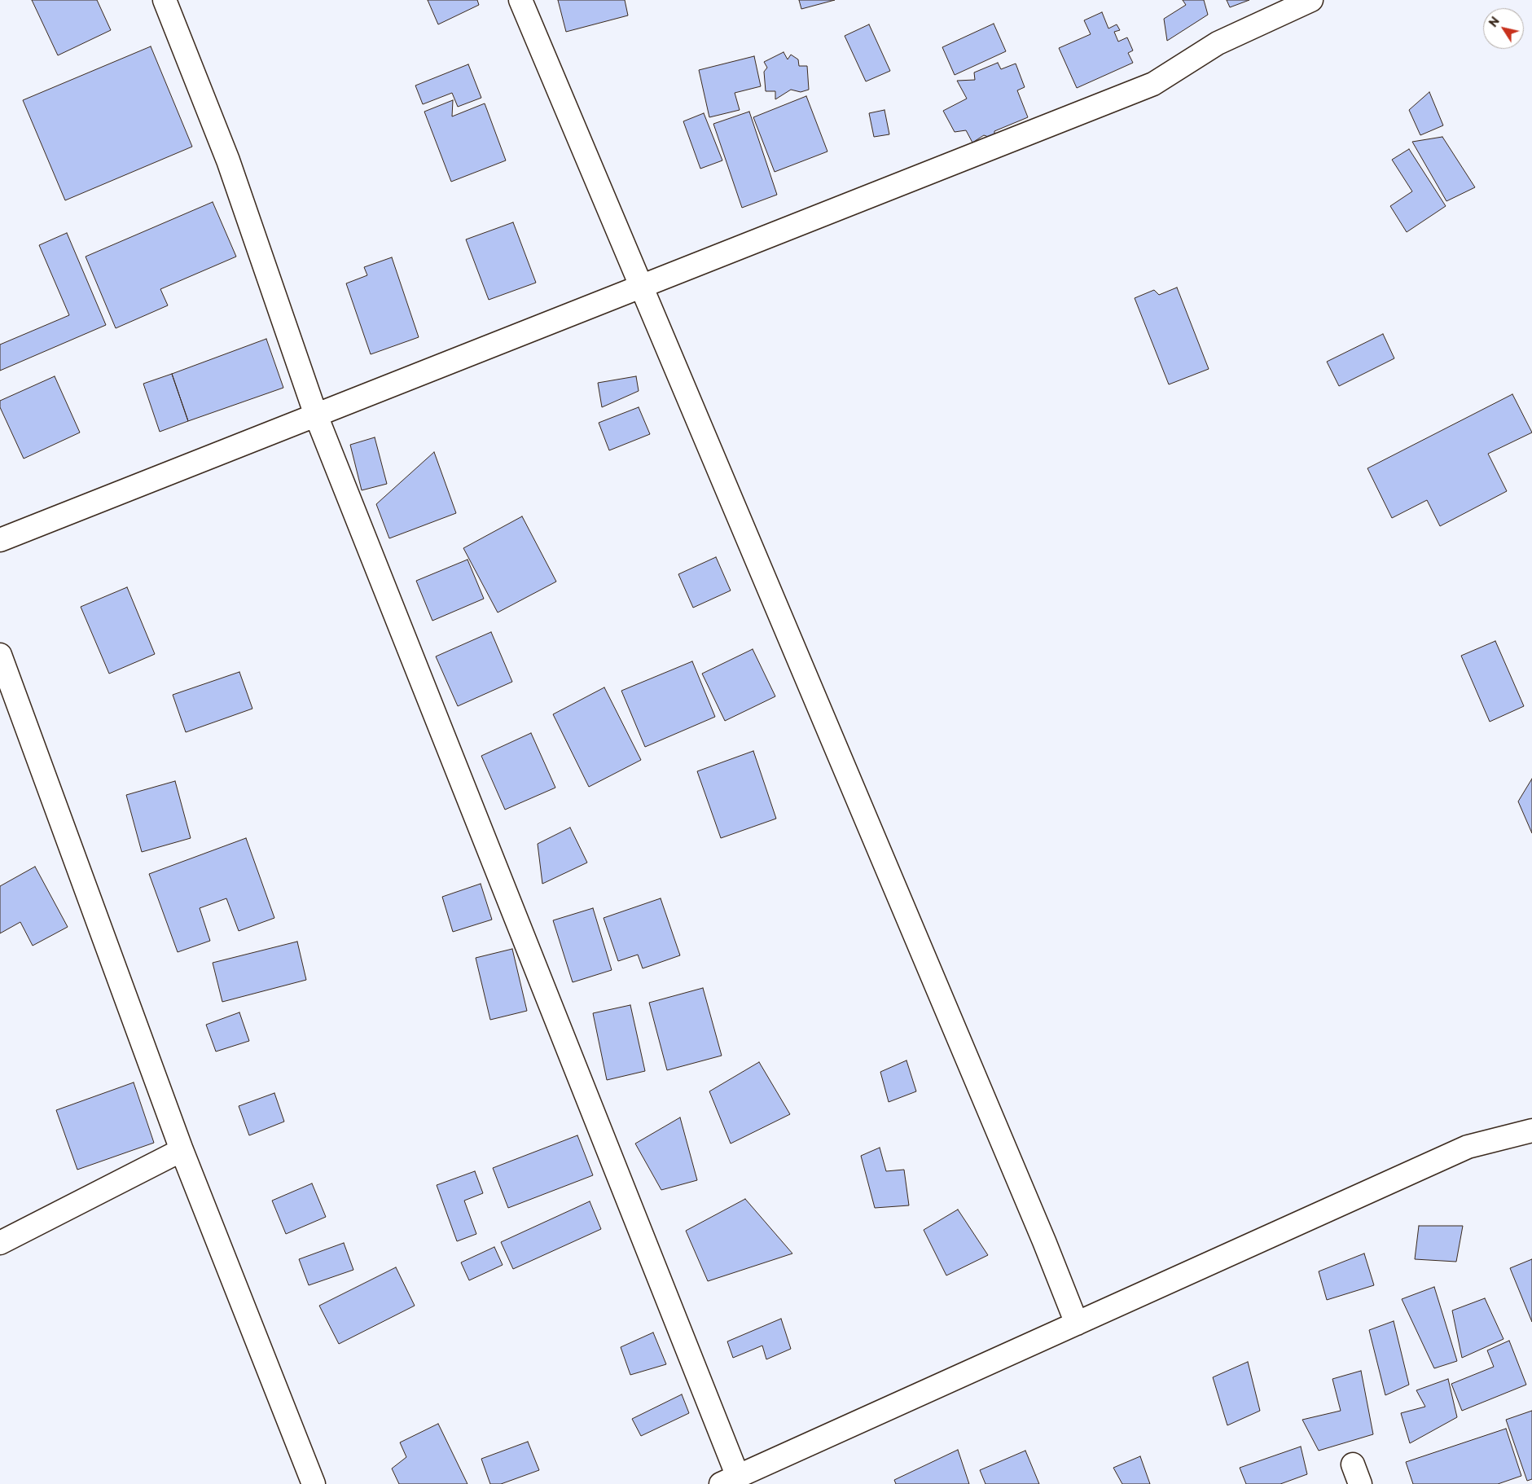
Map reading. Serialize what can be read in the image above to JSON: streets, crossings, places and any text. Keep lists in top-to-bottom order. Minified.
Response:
{"north":"top left"}
